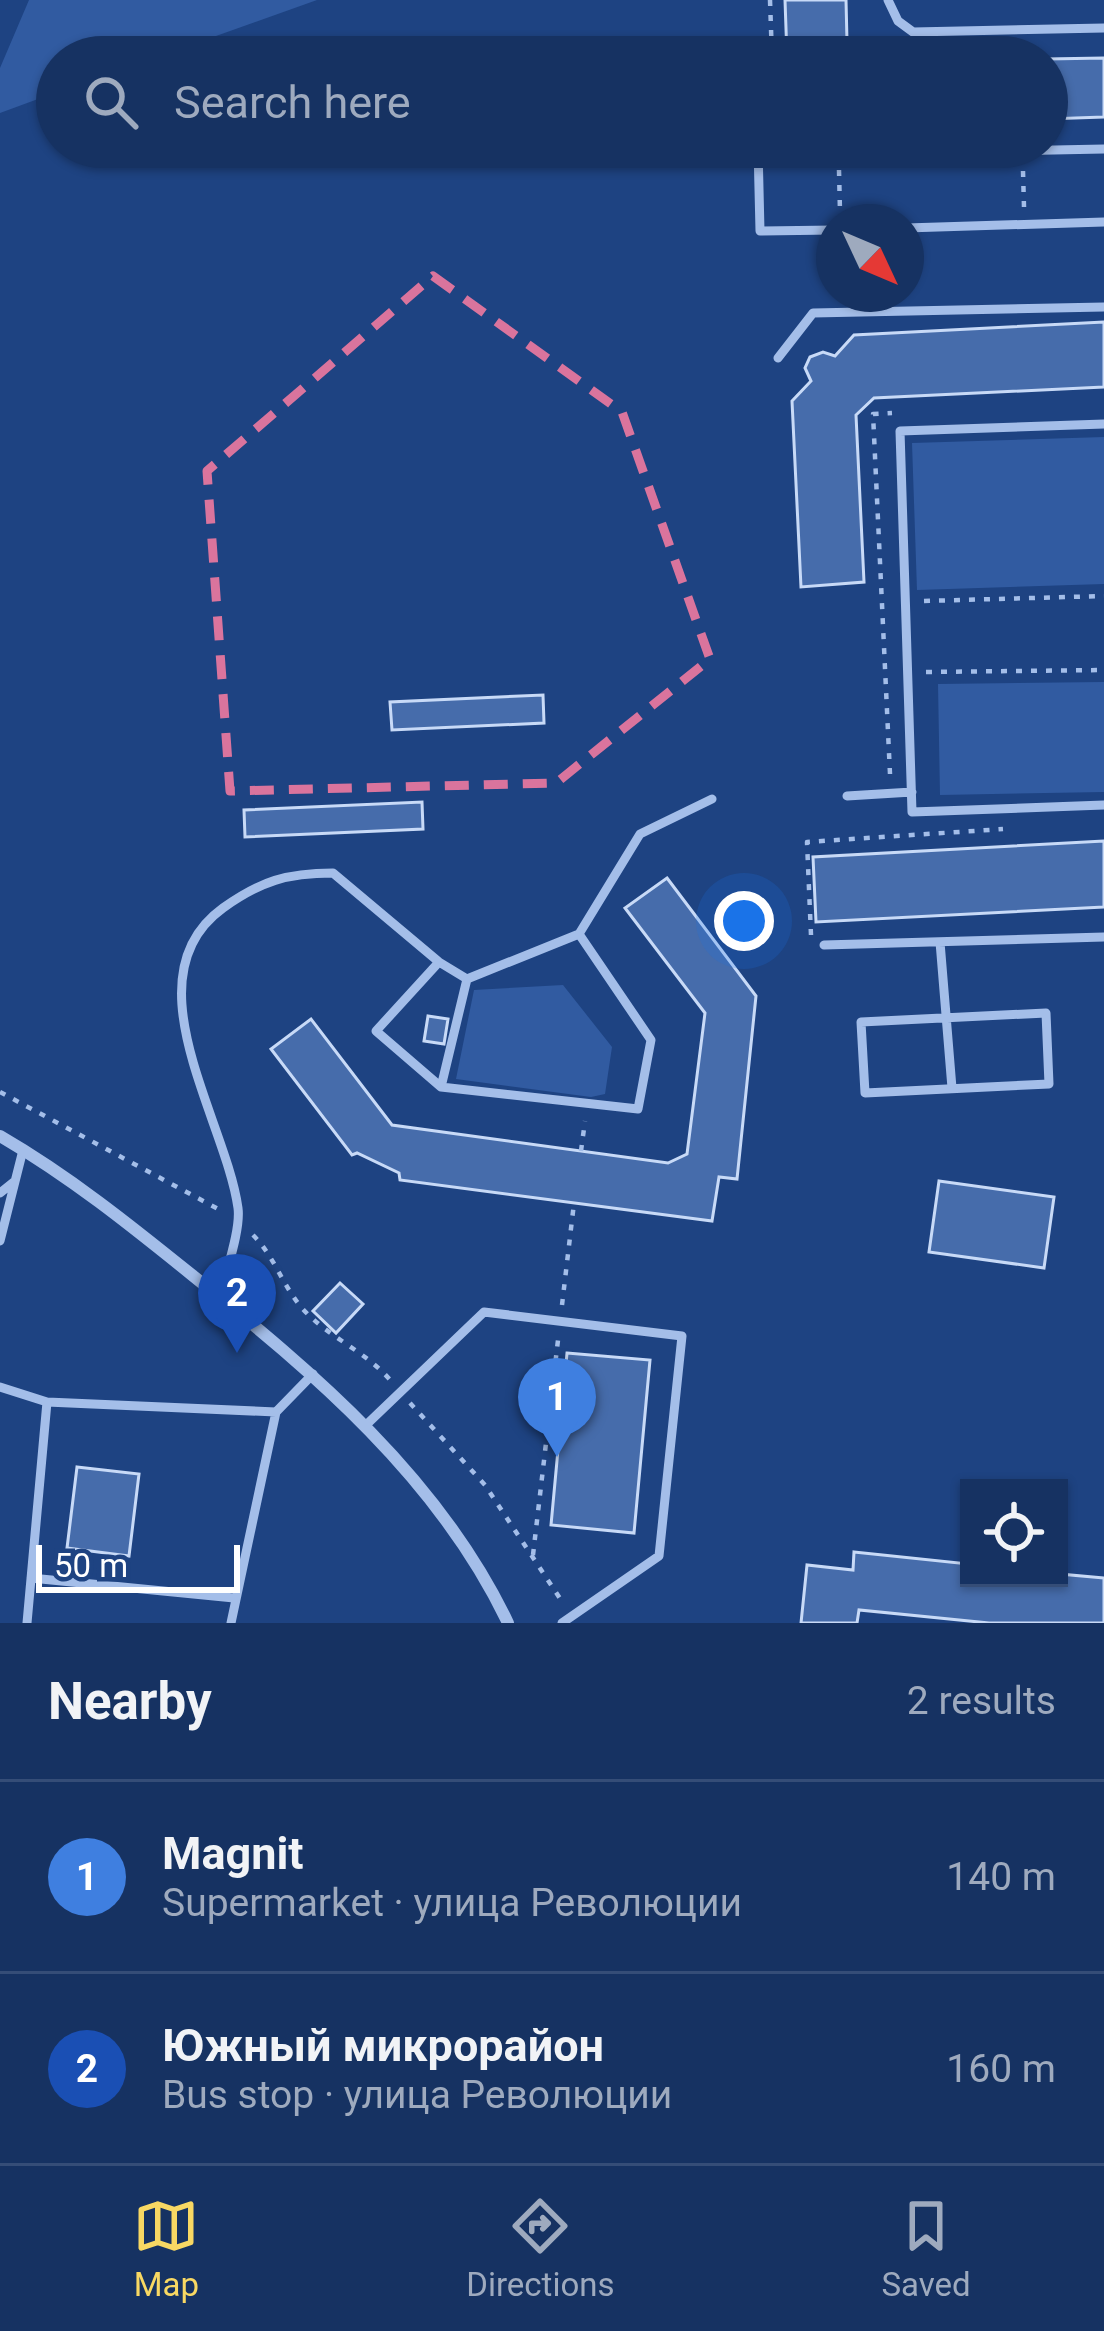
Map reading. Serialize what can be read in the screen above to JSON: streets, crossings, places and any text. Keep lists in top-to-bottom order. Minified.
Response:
{"scale_bar":"50 m","north":"bottom right","page":{"search":"Search here","pins":["2","1"],"scale":"50 m","heading":["Nearby","2 results"],"list":[{"mark":"1","name":"Magnit","note":"Supermarket · улица Революции","value":"140 m"},{"mark":"2","name":"Южный микрорайон","note":"Bus stop · улица Революции","value":"160 m"}],"nav":["Map","Directions","Saved"]}}
